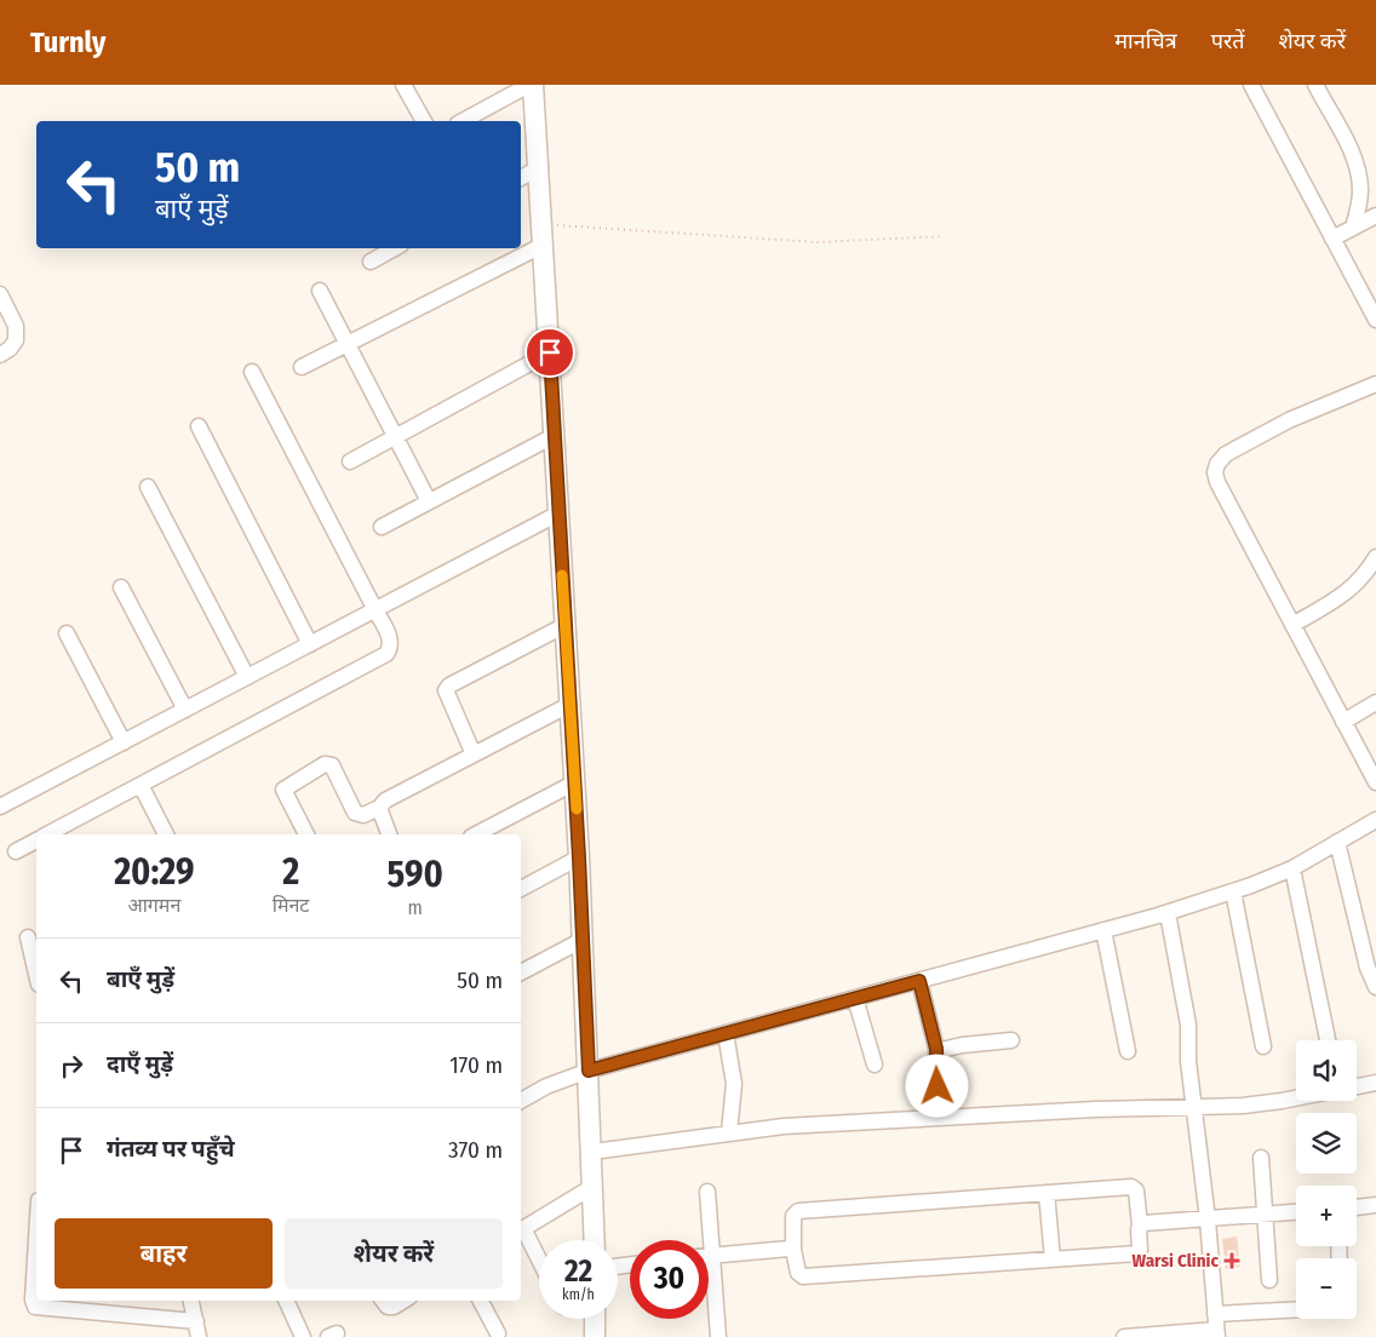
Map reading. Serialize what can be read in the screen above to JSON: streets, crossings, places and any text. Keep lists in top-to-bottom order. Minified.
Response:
{"places":{"health":["Warsi Clinic"]},"page":{"header":"Turnly","nav":["मानचित्र","परतें","शेयर करें"],"turn":["50 m","बाएँ मुड़ें"],"eta":["20:29","आगमन","2","मिनट","590","m"],"list":[{"name":"बाएँ मुड़ें","value":"50 m"},{"name":"दाएँ मुड़ें","value":"170 m"},{"name":"गंतव्य पर पहुँचे","value":"370 m"}],"map_buttons":["+","−"],"buttons":["बाहर","शेयर करें"],"speed":"22 km/h","limit":"30"}}
